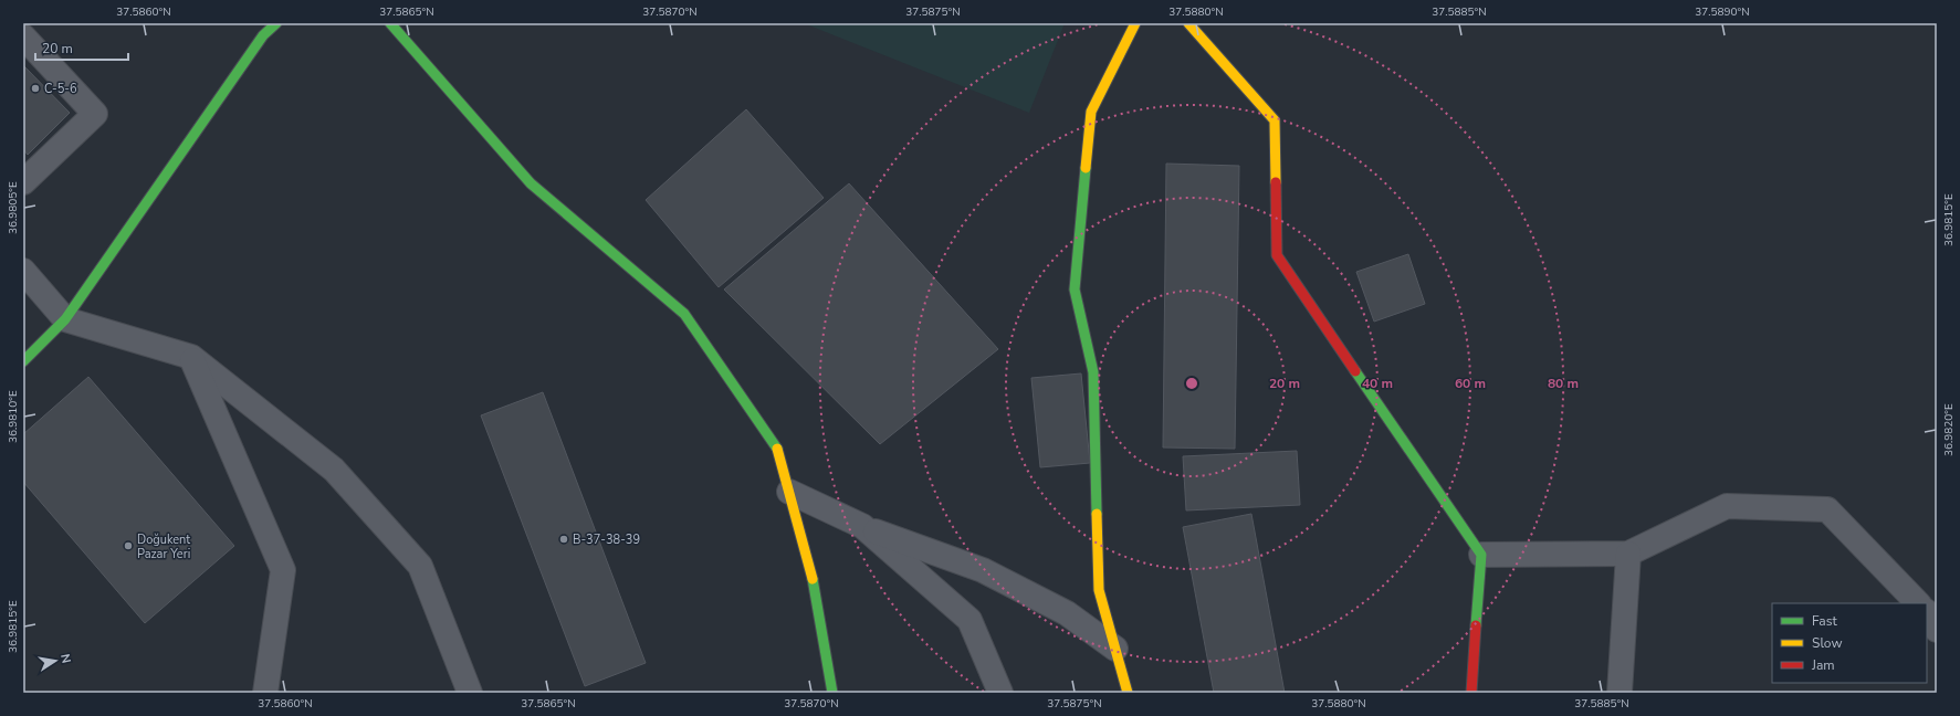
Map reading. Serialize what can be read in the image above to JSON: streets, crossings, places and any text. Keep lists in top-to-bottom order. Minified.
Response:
{"places":["C-5-6","B-37-38-39","Doğukent Pazar Yeri"],"legend":["Fast","Slow","Jam"],"scale_bar":"20 m","north":"right","coordinates":["37.5860°N","37.5865°N","37.5870°N","37.5875°N","37.5880°N","37.5885°N","37.5890°N","36.9805°E","36.9815°E","36.9810°E","36.9820°E"],"rings":["20 m","40 m","60 m","80 m"]}
